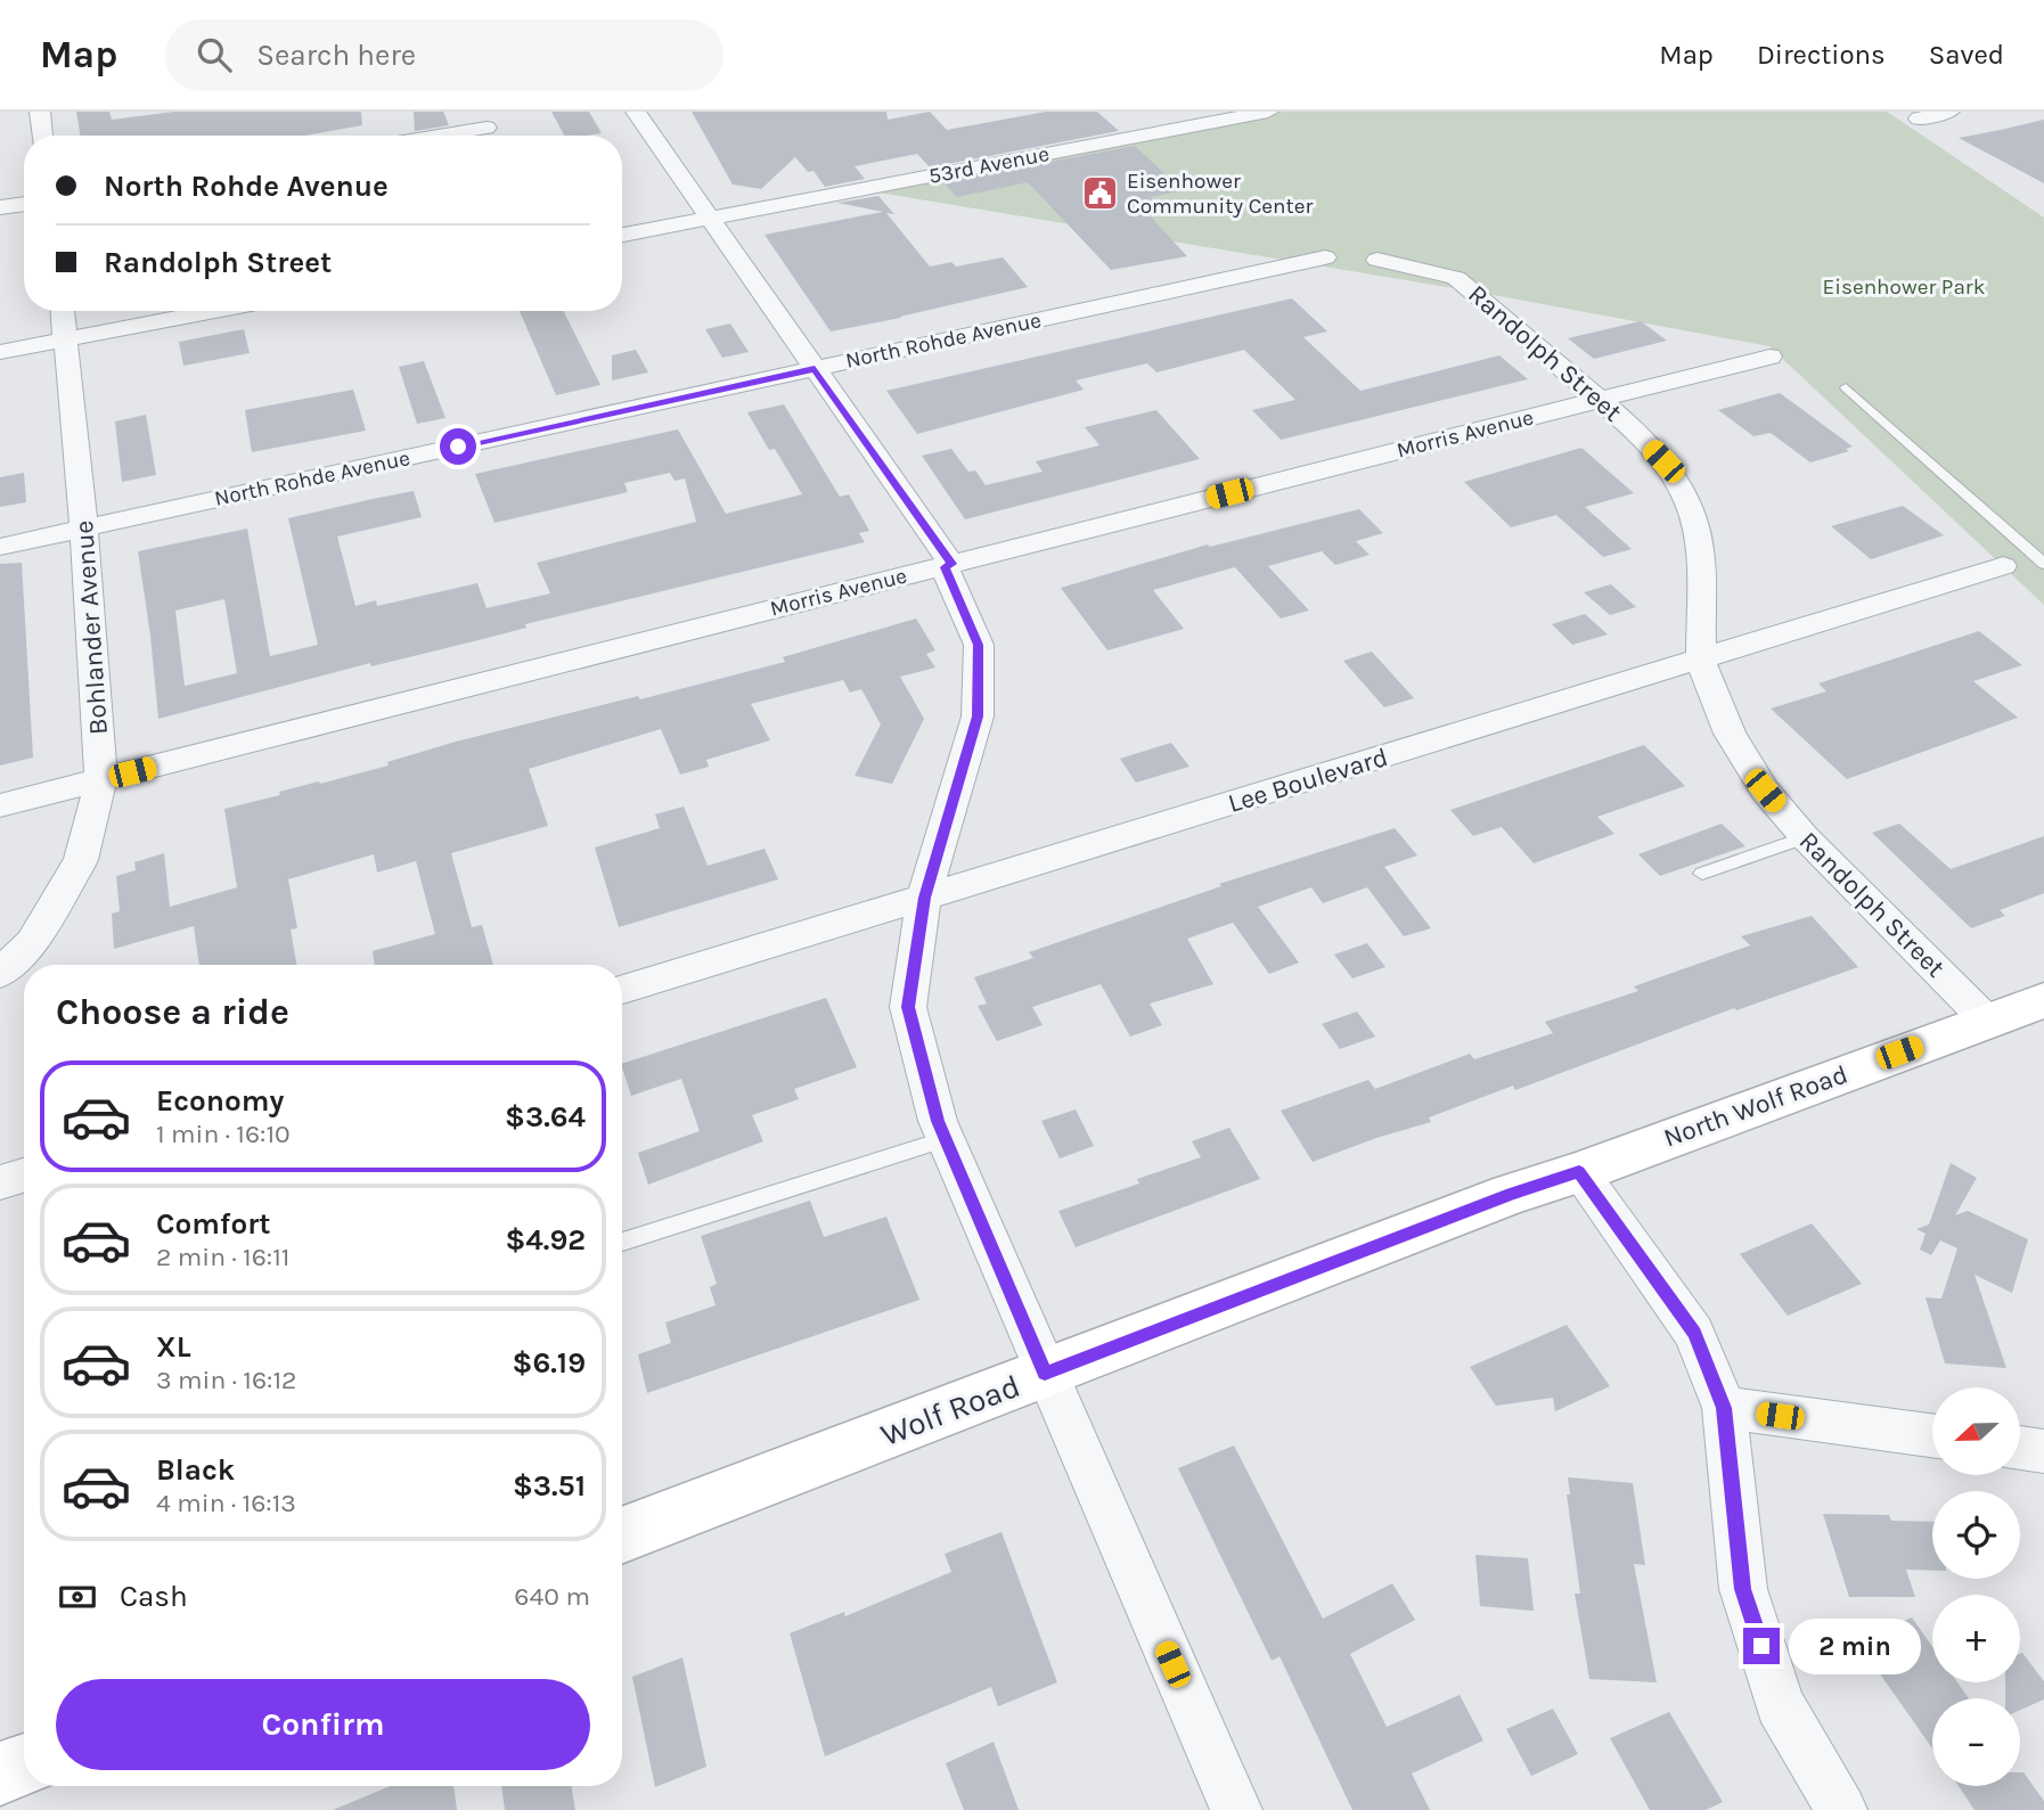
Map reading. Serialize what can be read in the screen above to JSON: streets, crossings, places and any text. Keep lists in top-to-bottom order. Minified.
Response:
{"streets":{"main road":["North Wolf Road","Wolf Road"],"street":["53rd Avenue","North Rohde Avenue","Randolph Street","Morris Avenue","Bohlander Avenue","Lee Boulevard"]},"crossings":[["North Rohde Avenue","Bohlander Avenue"],["Randolph Street","Morris Avenue"],["Randolph Street","Lee Boulevard"],["Randolph Street","North Wolf Road"],["Morris Avenue","Bohlander Avenue"],["North Wolf Road","Wolf Road"]],"parks":["Eisenhower Park"],"places":{"public building":["Eisenhower Community Center"]},"north":"left","page":{"header":"Map","search":"Search here","nav":["Map","Directions","Saved"],"banner":["North Rohde Avenue","Randolph Street"],"heading":"Choose a ride","list":[{"name":"Economy","note":"1 min · 16:10","value":"$3.64"},{"name":"Comfort","note":"2 min · 16:11","value":"$4.92"},{"name":"XL","note":"3 min · 16:12","value":"$6.19"},{"name":"Black","note":"4 min · 16:13","value":"$3.51"}],"map_buttons":["+","−"],"pay":["Cash","640 m"],"bubble":"2 min","buttons":"Confirm"}}
